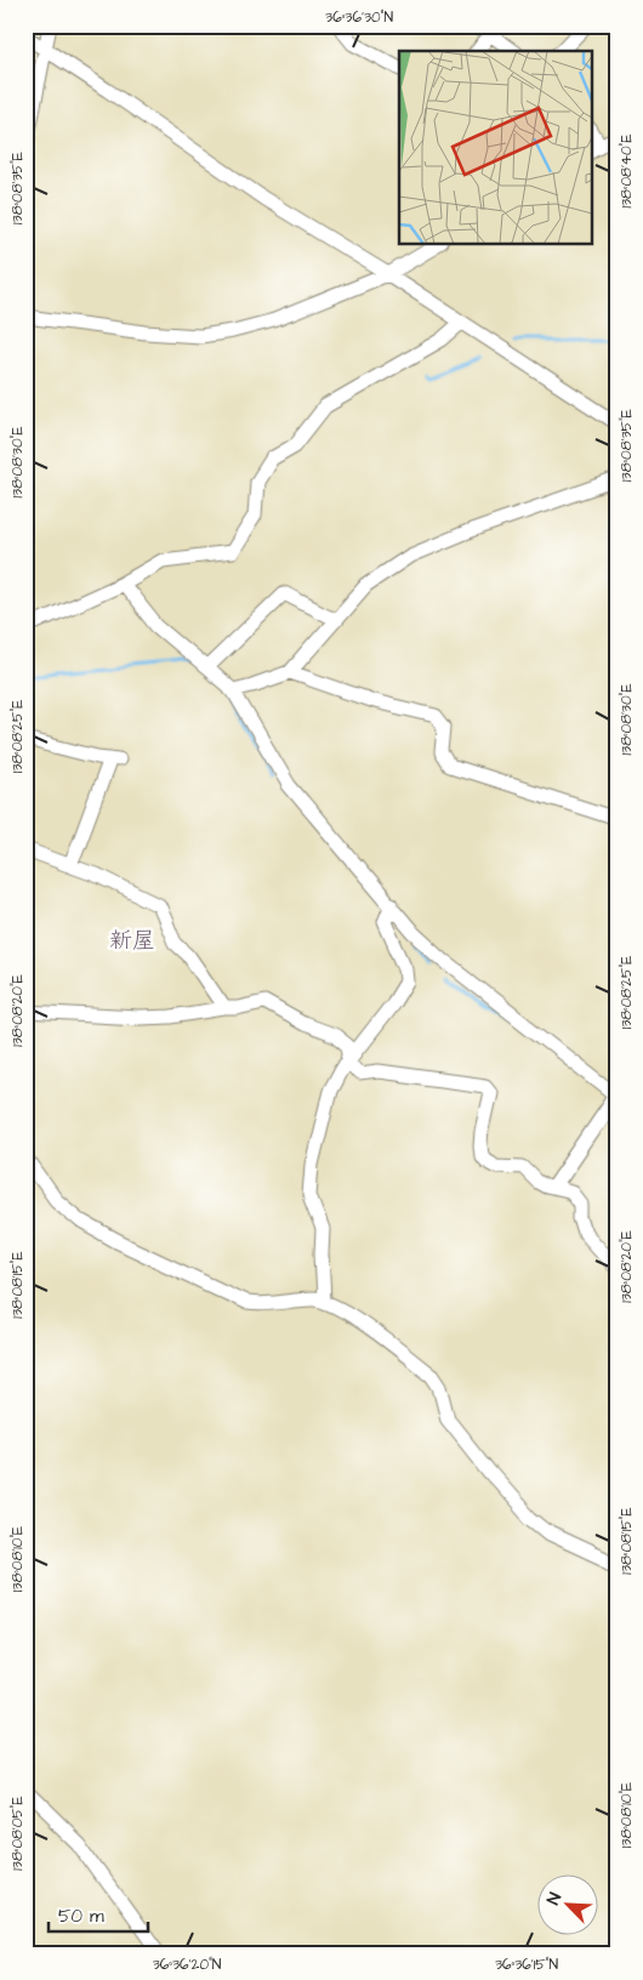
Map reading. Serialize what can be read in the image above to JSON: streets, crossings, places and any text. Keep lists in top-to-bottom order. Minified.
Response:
{"districts":["新屋"],"scale_bar":"50 m","north":"top left","coordinates":["36°36'30\"N","138°08'40\"E","138°08'35\"E","138°08'30\"E","138°08'25\"E","138°08'20\"E","138°08'15\"E","138°08'10\"E","138°08'05\"E","36°36'20\"N","36°36'15\"N"]}
